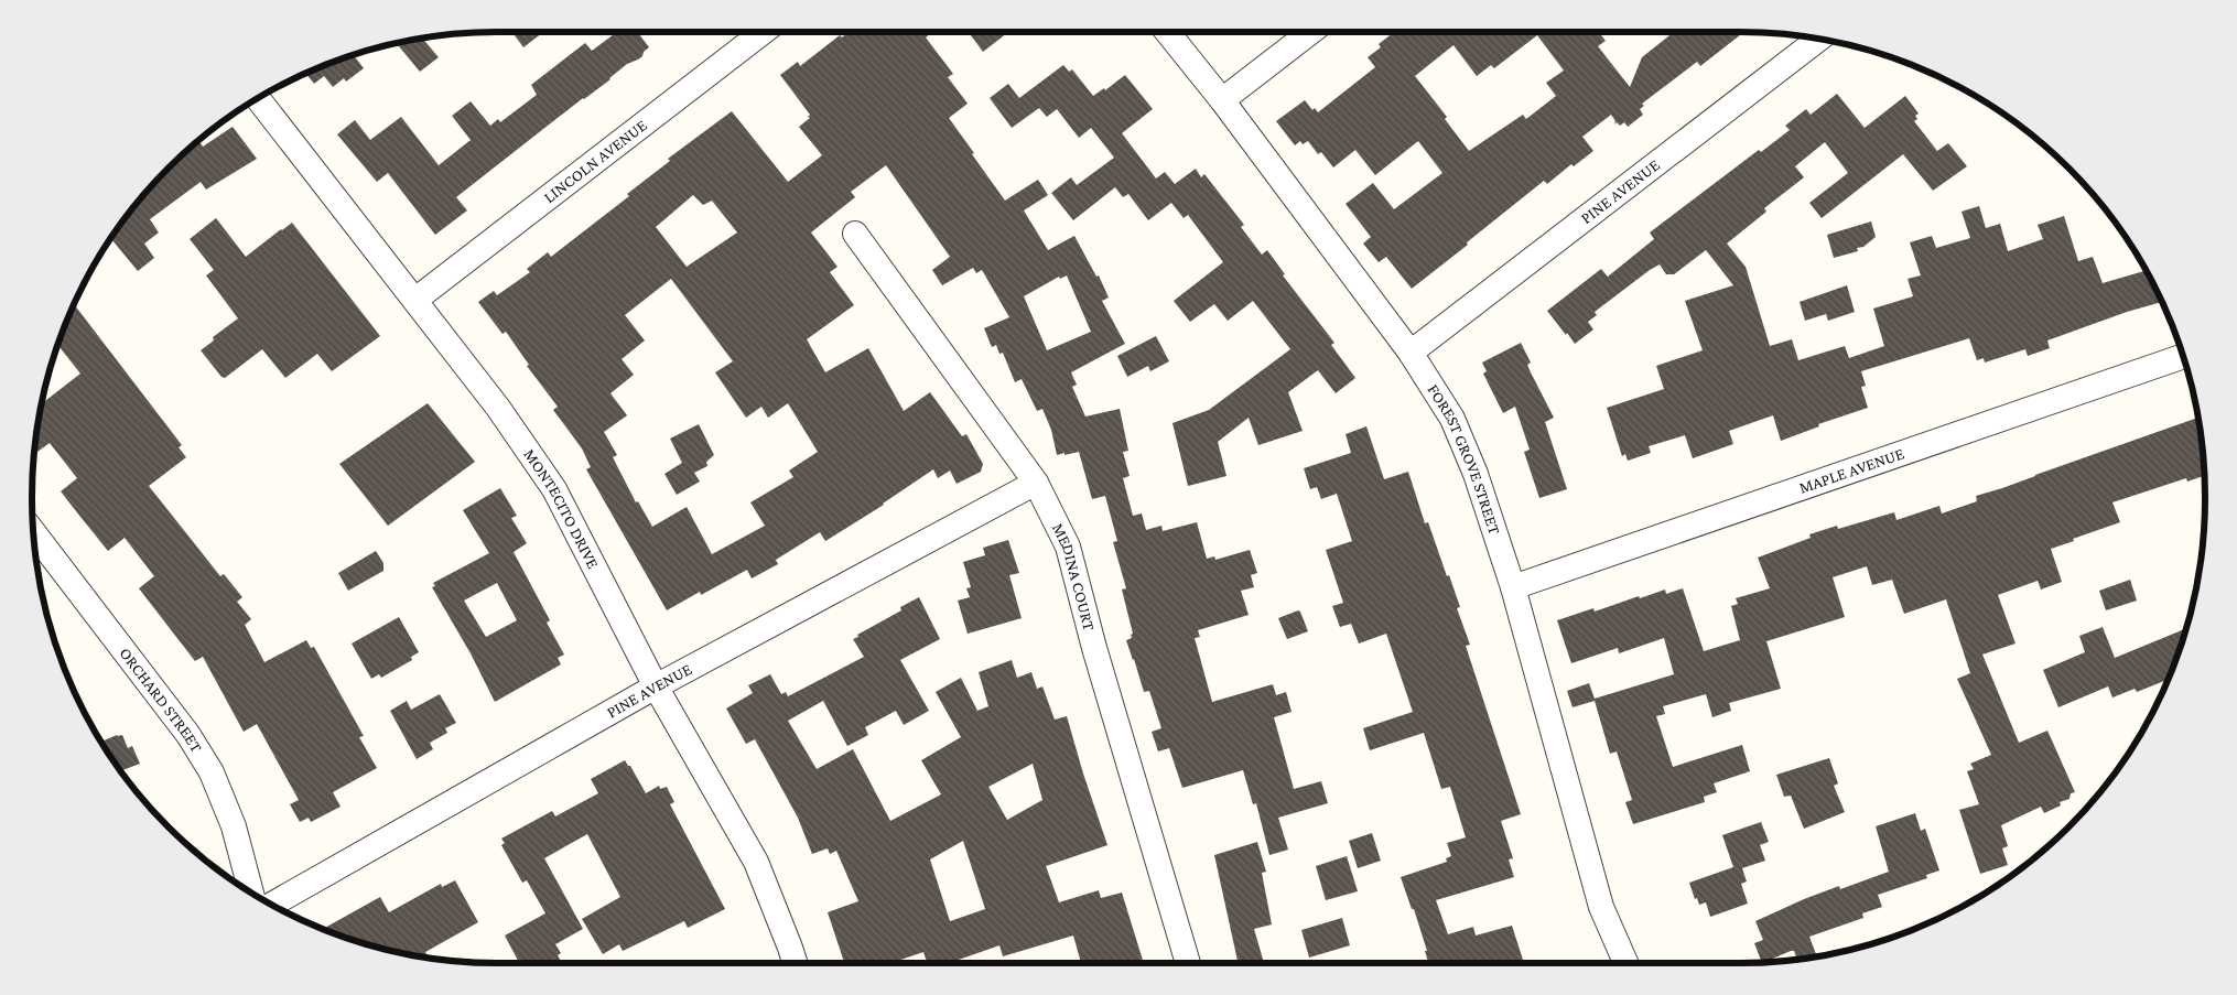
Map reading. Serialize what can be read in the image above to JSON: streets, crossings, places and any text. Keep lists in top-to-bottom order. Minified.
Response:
{"streets":{"street":["LINCOLN AVENUE","PINE AVENUE","FOREST GROVE STREET","MAPLE AVENUE","MONTECITO DRIVE","MEDINA COURT","ORCHARD STREET"]},"crossings":[["LINCOLN AVENUE","MONTECITO DRIVE"],["PINE AVENUE","FOREST GROVE STREET"],["PINE AVENUE","MONTECITO DRIVE"],["PINE AVENUE","MEDINA COURT"],["FOREST GROVE STREET","MAPLE AVENUE"]]}
